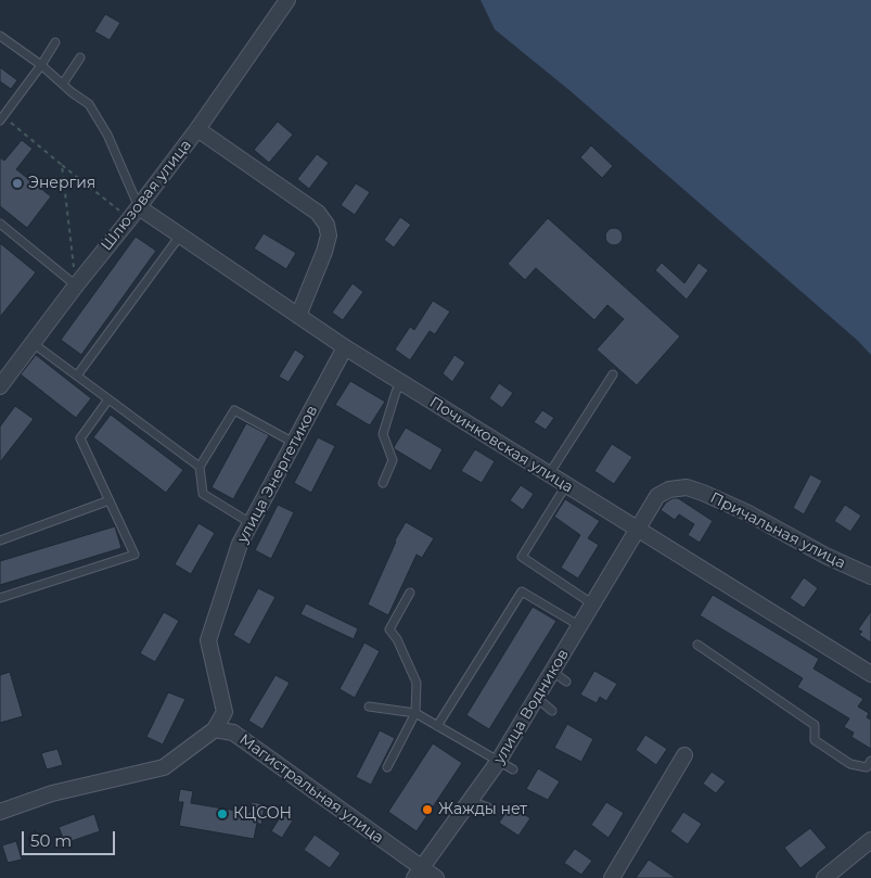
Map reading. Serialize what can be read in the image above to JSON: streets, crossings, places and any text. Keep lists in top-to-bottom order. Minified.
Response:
{"streets":{"street":["Шлюзовая улица","Починковская улица","улица Энергетиков","Причальная улица","улица Водников","Магистральная улица"]},"crossings":[["Шлюзовая улица","Починковская улица"],["Починковская улица","улица Энергетиков"],["Починковская улица","Причальная улица"],["Починковская улица","улица Водников"],["улица Энергетиков","Магистральная улица"],["Причальная улица","улица Водников"],["улица Водников","Магистральная улица"]],"places":["Энергия","Жажды нет","КЦСОН"],"scale_bar":"50 m"}
